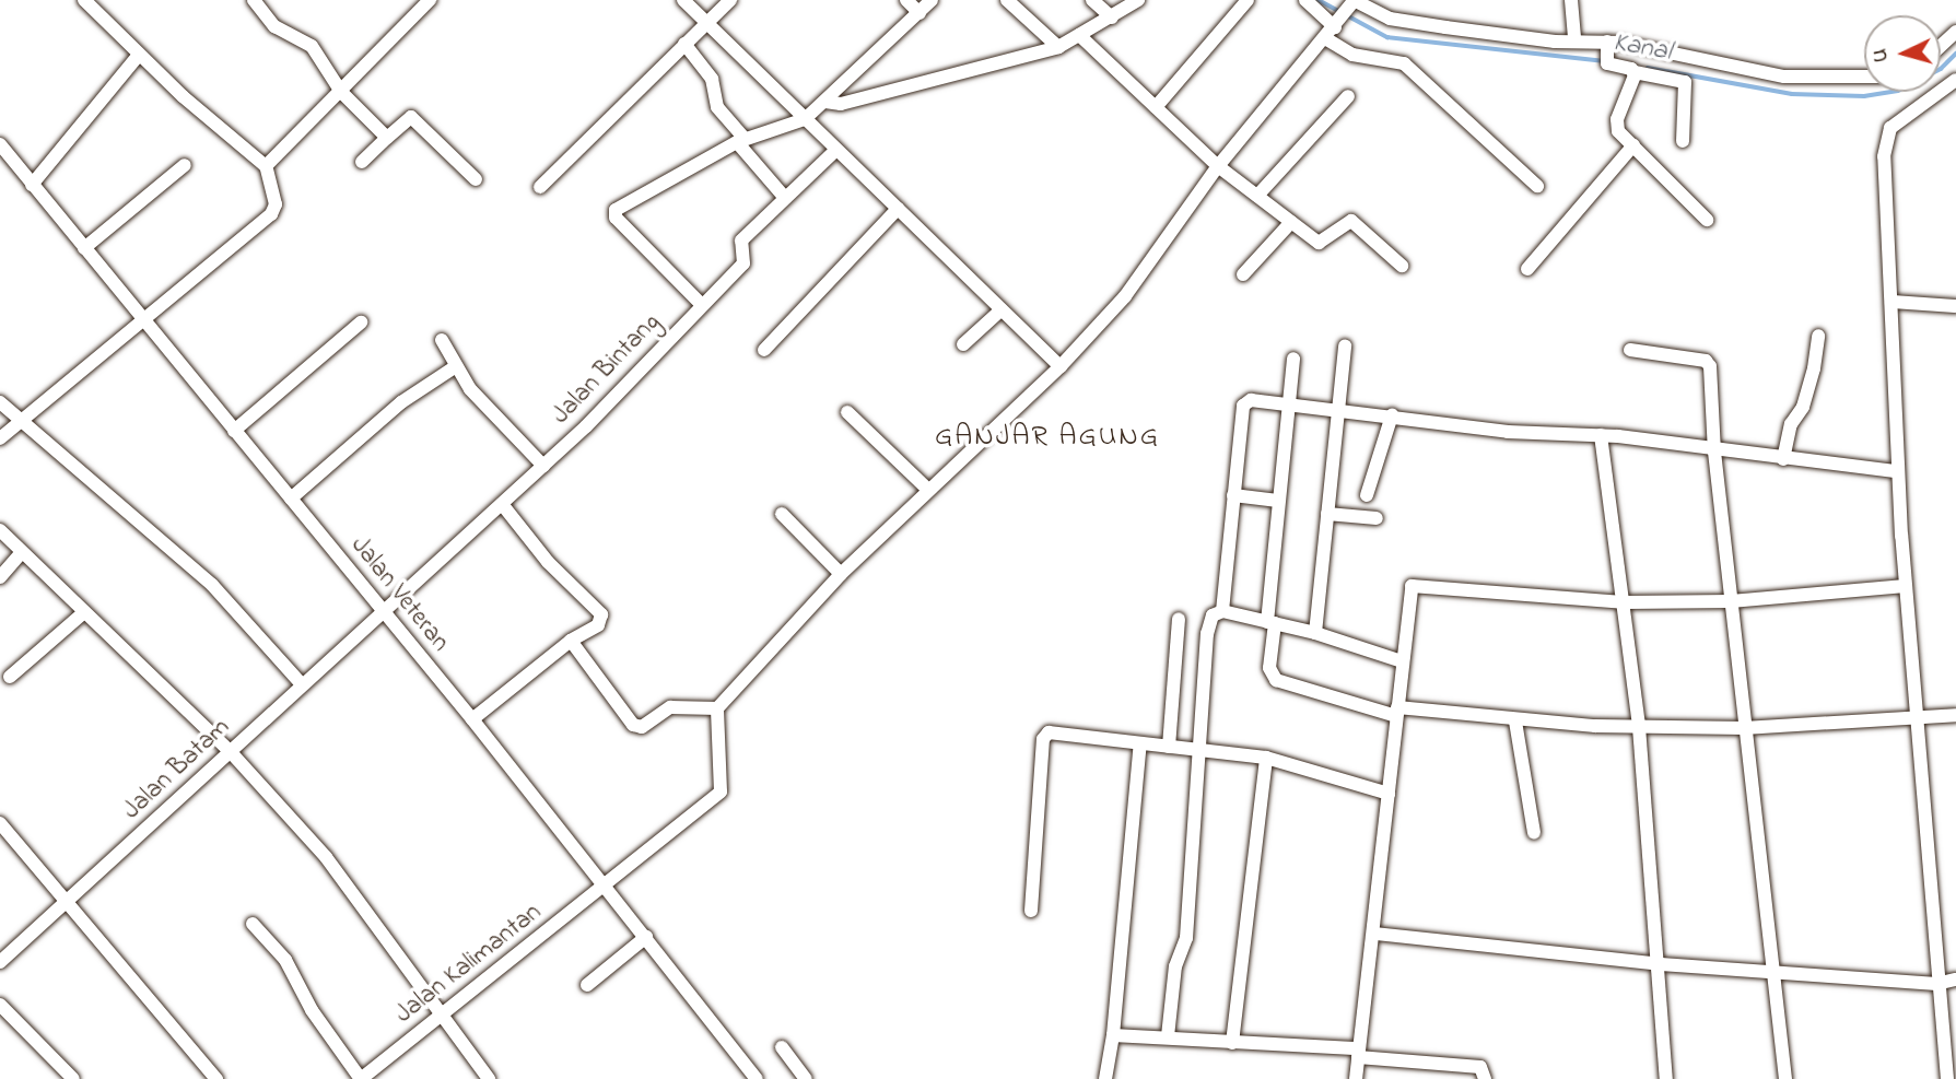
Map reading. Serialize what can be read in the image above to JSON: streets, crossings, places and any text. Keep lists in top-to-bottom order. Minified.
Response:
{"streets":{"street":["Jalan Bintang","Jalan Veteran","Jalan Batam","Jalan Kalimantan"]},"crossings":[["Jalan Bintang","Jalan Veteran"],["Jalan Bintang","Jalan Batam"],["Jalan Veteran","Jalan Batam"],["Jalan Veteran","Jalan Kalimantan"]],"districts":["GANJAR AGUNG"],"water":["Kanal"],"north":"left"}
